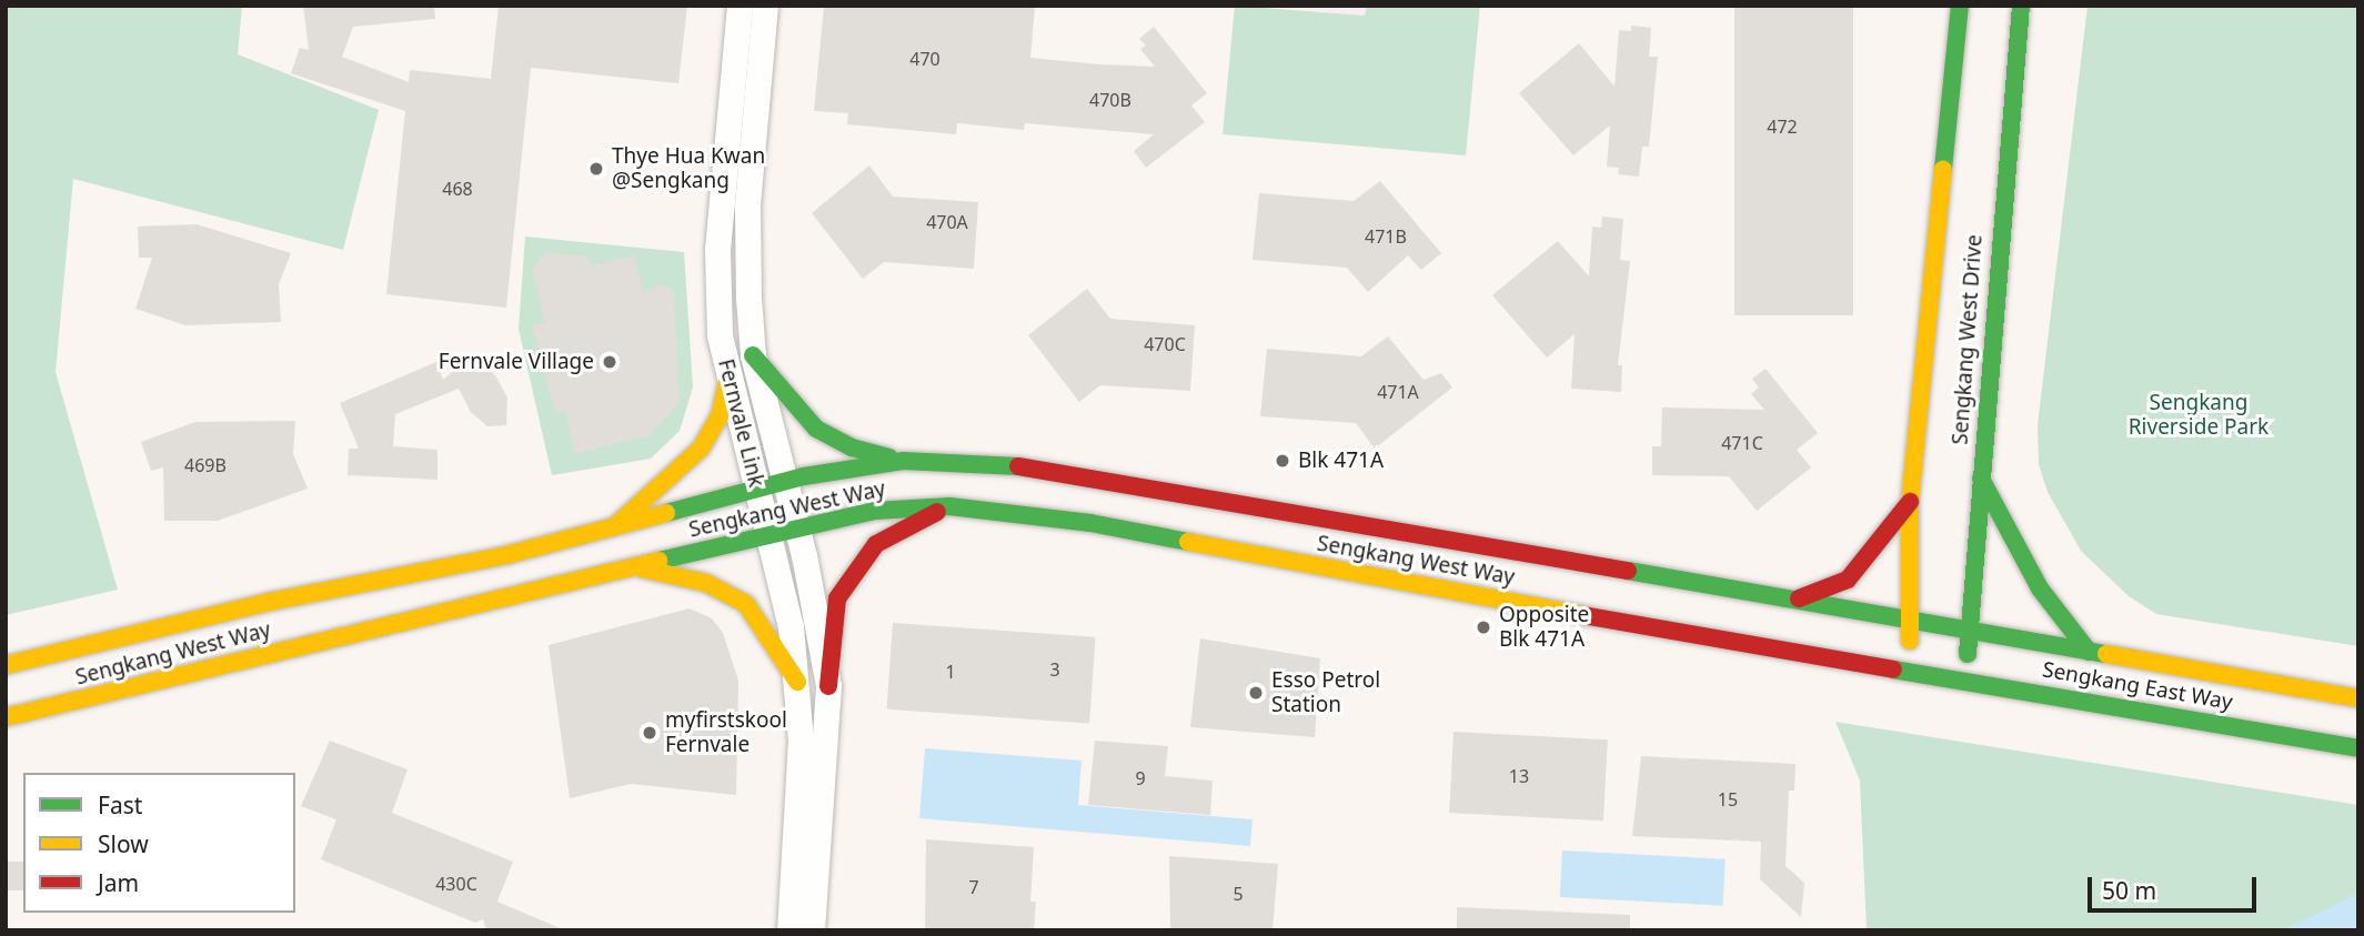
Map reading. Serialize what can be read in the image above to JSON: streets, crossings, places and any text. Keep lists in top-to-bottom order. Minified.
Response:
{"streets":{"main road":["Sengkang West Drive","Sengkang West Way","Sengkang East Way"],"street":["Fernvale Link"]},"crossings":[["Sengkang West Drive","Sengkang West Way"],["Sengkang West Drive","Sengkang East Way"],["Fernvale Link","Sengkang West Way"],["Sengkang West Way","Sengkang East Way"]],"parks":["Sengkang Riverside Park"],"places":["Thye Hua Kwan @Sengkang","Fernvale Village","Blk 471A","Opposite Blk 471A","Esso Petrol Station","myfirstskool Fernvale"],"house_numbers":["470","470B","472","468","470A","471B","470C","471A","471C","469B","3","1","13","9","15","430C","7","5"],"legend":["Fast","Slow","Jam"],"scale_bar":"50 m"}
